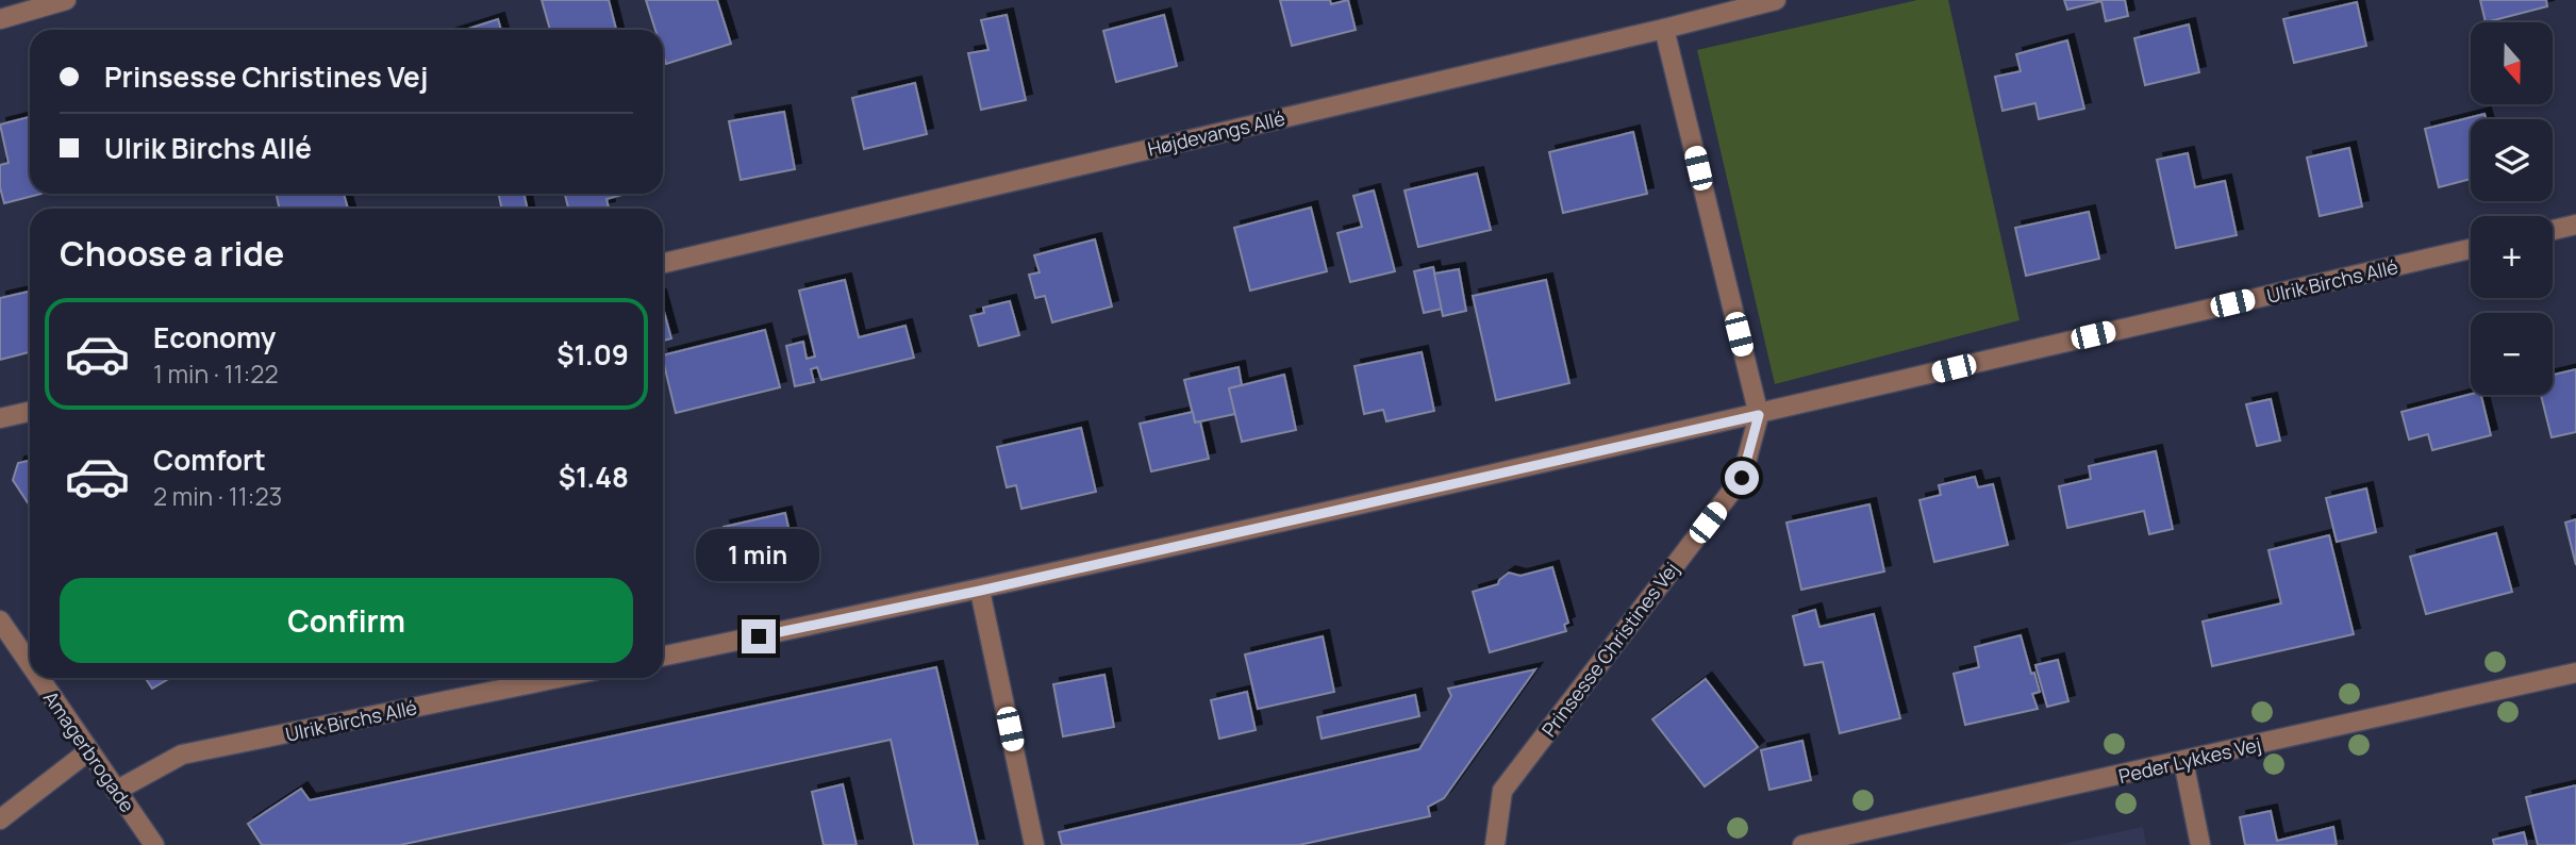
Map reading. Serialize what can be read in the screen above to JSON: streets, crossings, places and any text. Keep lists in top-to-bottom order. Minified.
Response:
{"streets":{"street":["Højdevangs Allé","Ulrik Birchs Allé","Prinsesse Christines Vej","Amagerbrogade","Peder Lykkes Vej"]},"crossings":[["Højdevangs Allé","Prinsesse Christines Vej"],["Ulrik Birchs Allé","Prinsesse Christines Vej"],["Ulrik Birchs Allé","Amagerbrogade"]],"north":"bottom","page":{"map_buttons":["+","−"],"banner":["Prinsesse Christines Vej","Ulrik Birchs Allé"],"heading":"Choose a ride","list":[{"name":"Economy","note":"1 min · 11:22","value":"$1.09"},{"name":"Comfort","note":"2 min · 11:23","value":"$1.48"}],"bubble":"1 min","buttons":"Confirm"}}
